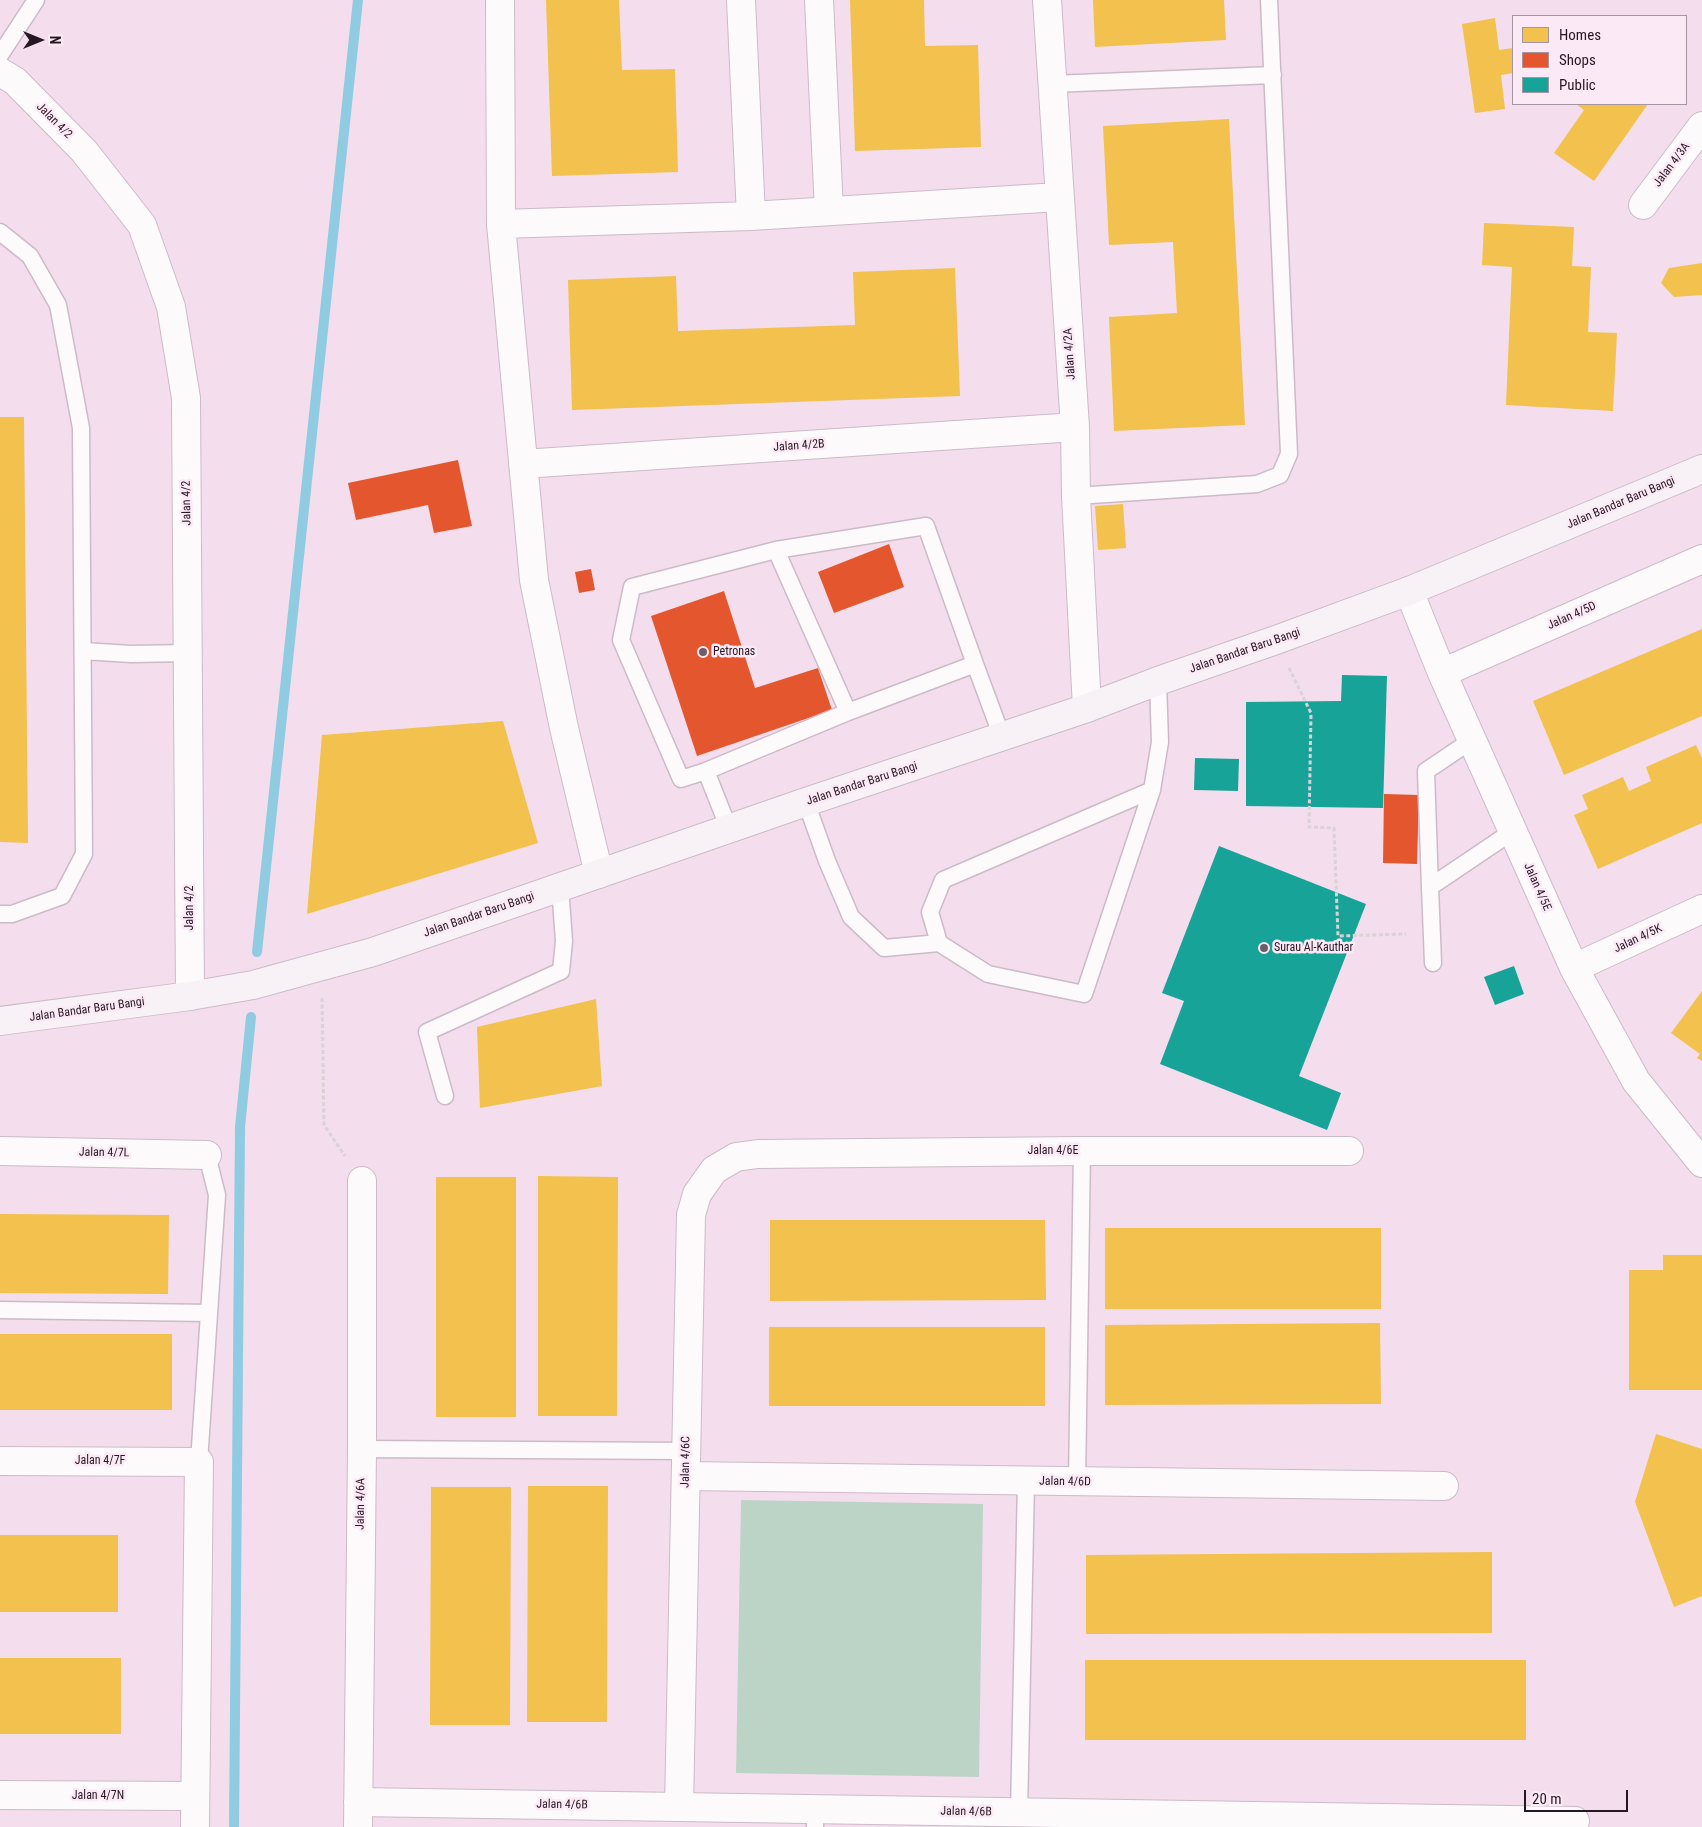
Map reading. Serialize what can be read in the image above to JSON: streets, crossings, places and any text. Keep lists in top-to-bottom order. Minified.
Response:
{"streets":{"street":["Jalan 4/2","Jalan 4/3A","Jalan 4/2A","Jalan 4/2B","Jalan Bandar Baru Bangi","Jalan 4/5D","Jalan 4/5E","Jalan 4/5K","Jalan 4/6E","Jalan 4/7L","Jalan 4/7F","Jalan 4/6C","Jalan 4/6D","Jalan 4/6A","Jalan 4/7N","Jalan 4/6B"]},"crossings":[["Jalan 4/2","Jalan Bandar Baru Bangi"],["Jalan 4/2A","Jalan 4/2B"],["Jalan 4/2A","Jalan Bandar Baru Bangi"],["Jalan Bandar Baru Bangi","Jalan 4/5E"],["Jalan 4/5D","Jalan 4/5E"],["Jalan 4/5E","Jalan 4/5K"],["Jalan 4/6E","Jalan 4/6C"],["Jalan 4/6C","Jalan 4/6D"],["Jalan 4/6C","Jalan 4/6B"],["Jalan 4/6A","Jalan 4/6B"]],"places":["Petronas","Surau Al-Kauthar"],"legend":["Homes","Shops","Public"],"scale_bar":"20 m","north":"right"}
